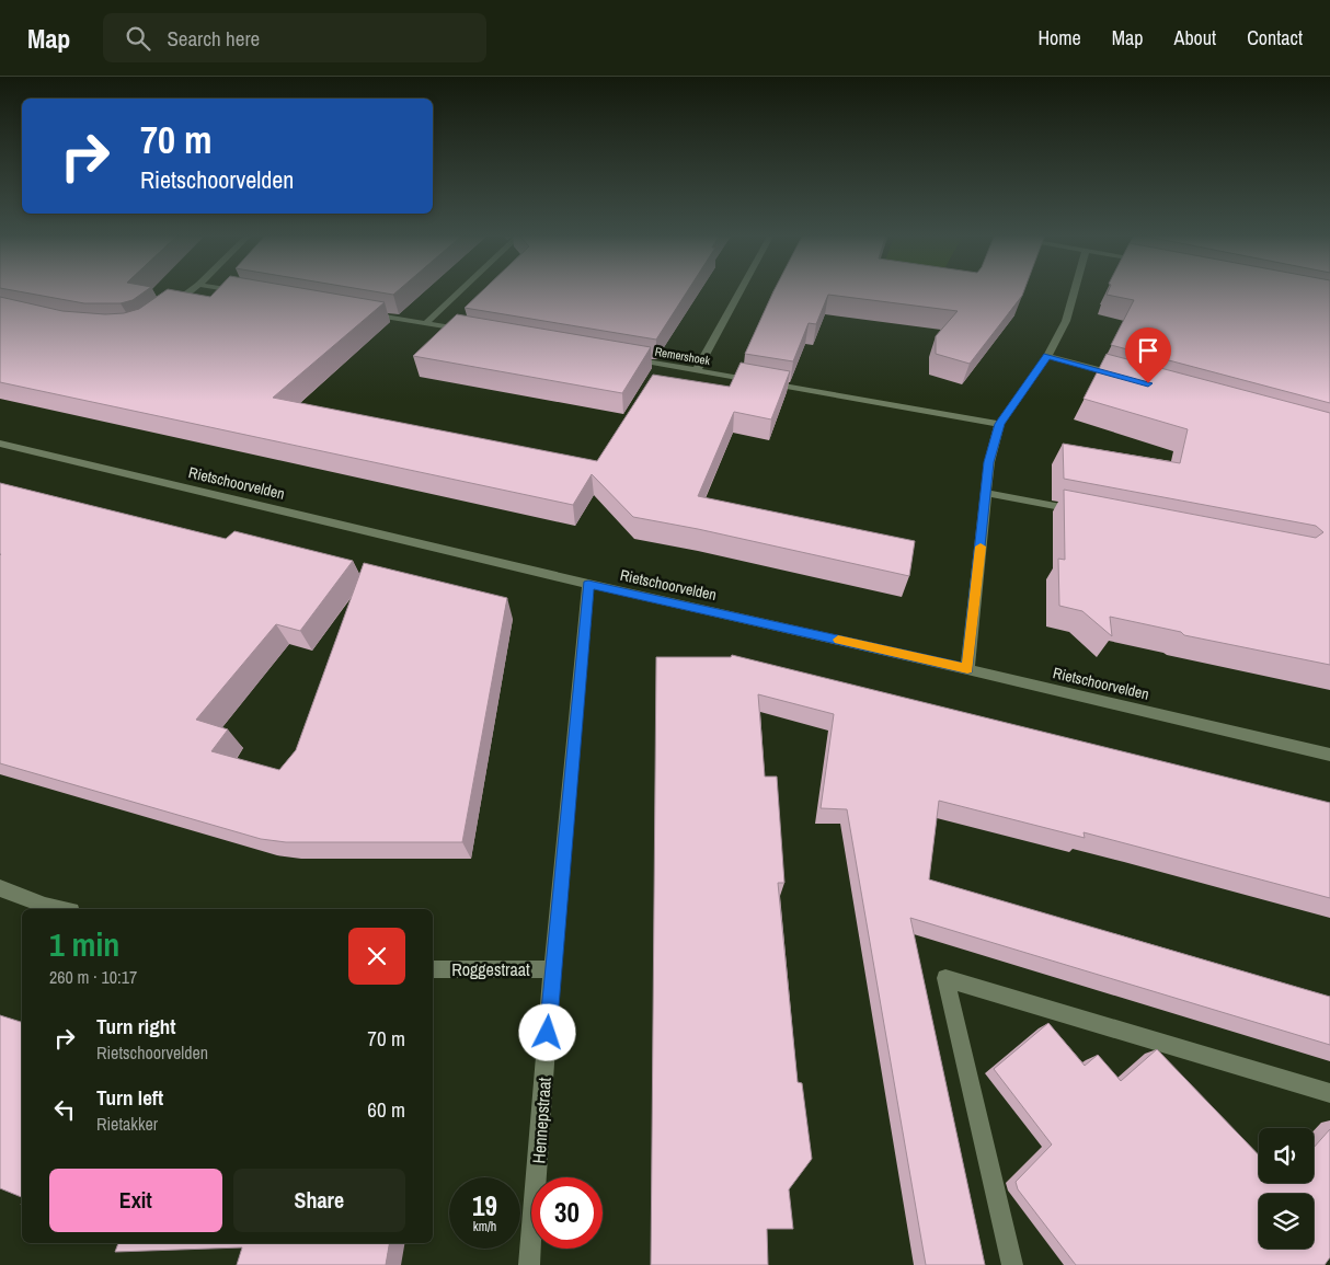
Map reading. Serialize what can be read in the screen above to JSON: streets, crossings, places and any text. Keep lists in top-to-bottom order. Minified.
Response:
{"streets":{"street":["Remershoek","Rietschoorvelden","Roggestraat","Hennepstraat"]},"crossings":[["Rietschoorvelden","Hennepstraat"],["Roggestraat","Hennepstraat"]],"page":{"header":"Map","search":"Search here","nav":["Home","Map","About","Contact"],"turn":["70 m","Rietschoorvelden"],"heading":["1 min","260 m · 10:17"],"list":[{"name":"Turn right","note":"Rietschoorvelden","value":"70 m"},{"name":"Turn left","note":"Rietakker","value":"60 m"}],"buttons":["Exit","Share"],"speed":"19 km/h","limit":"30"}}
